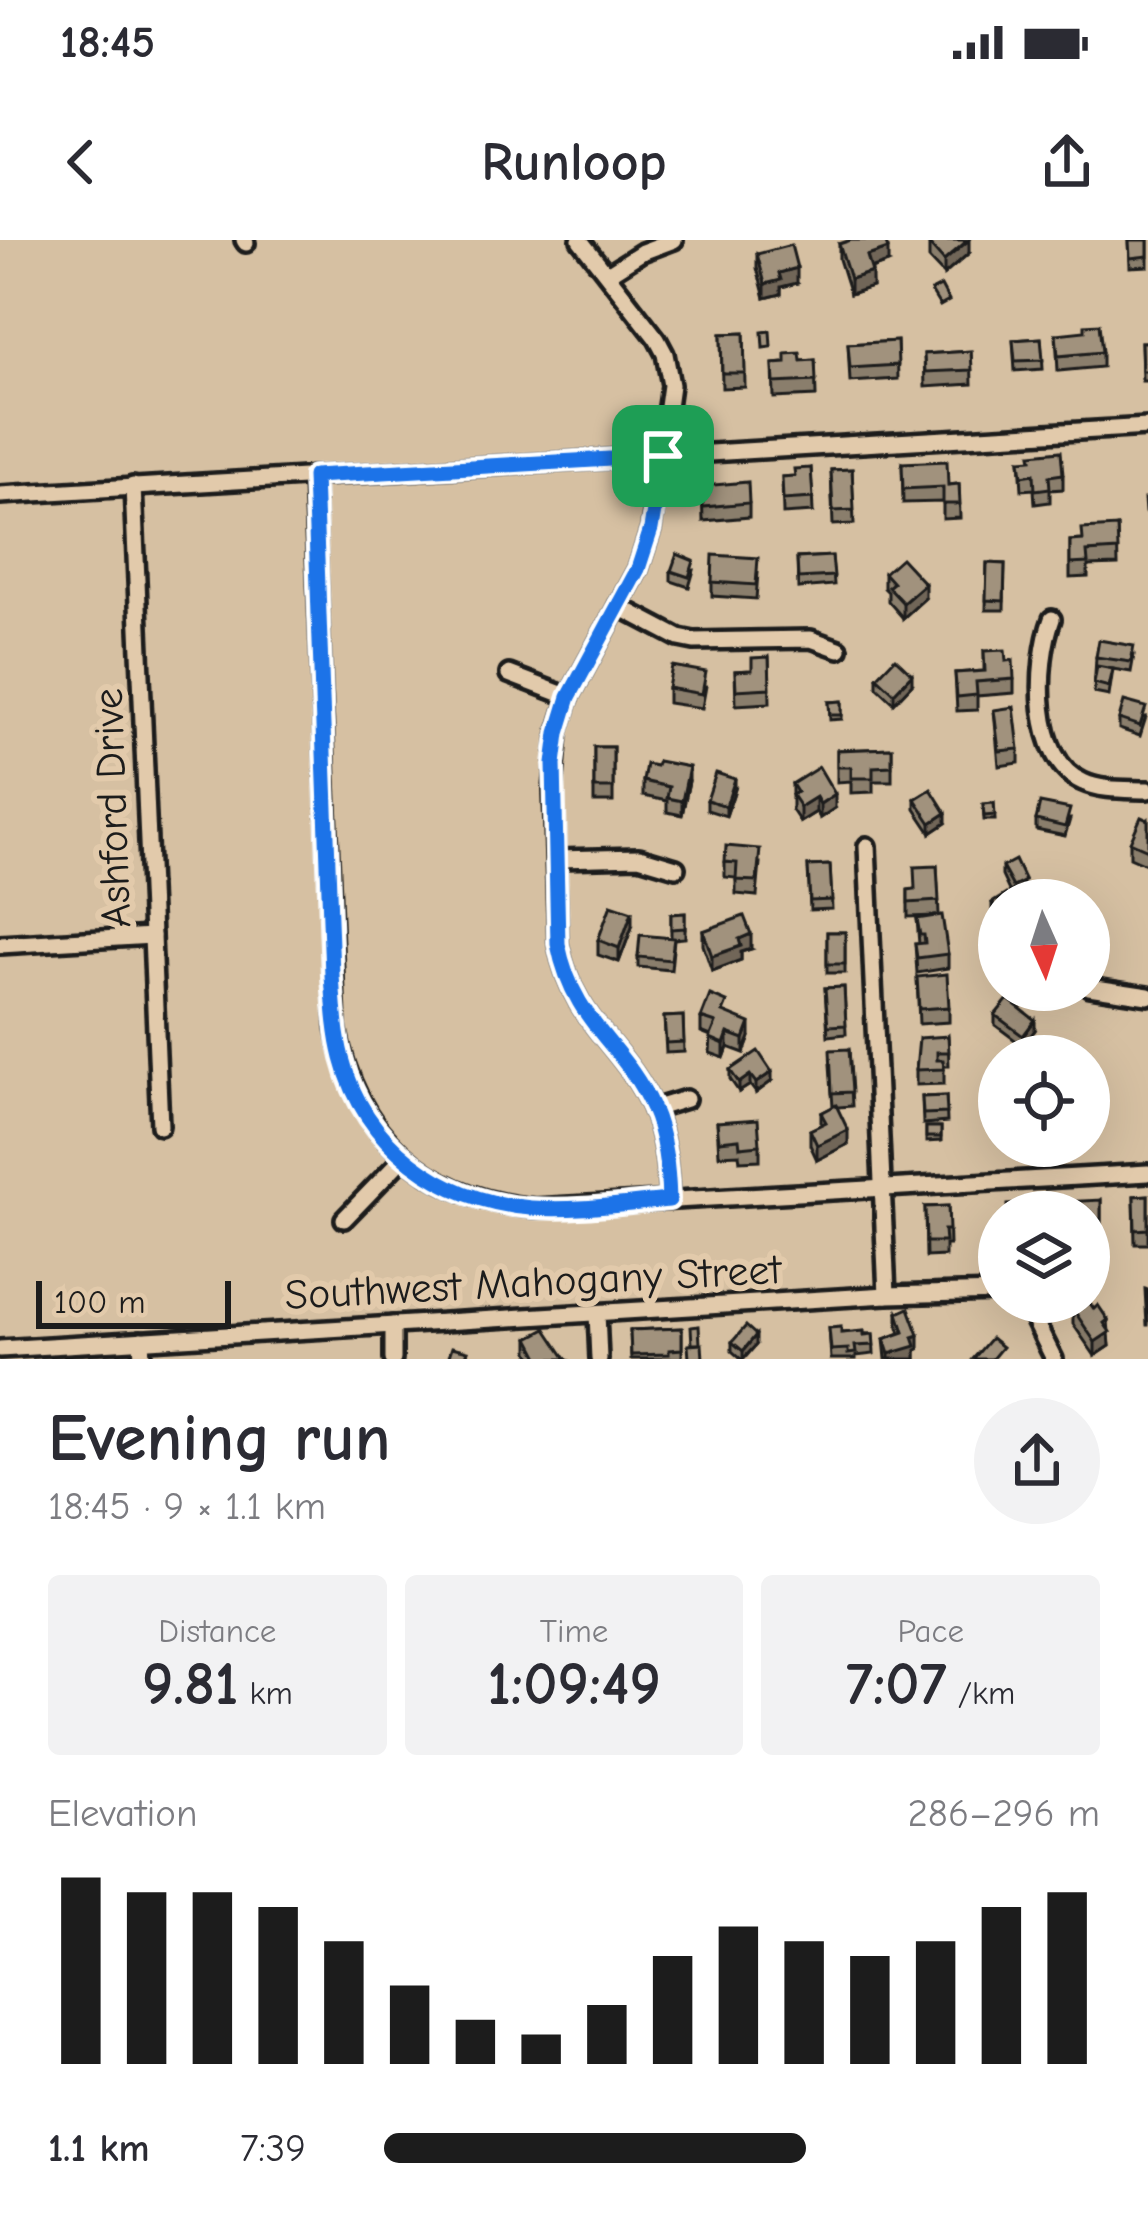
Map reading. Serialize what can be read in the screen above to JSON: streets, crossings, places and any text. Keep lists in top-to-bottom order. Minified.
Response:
{"streets":{"street":["Ashford Drive","Southwest Mahogany Street"]},"scale_bar":"100 m","north":"bottom","page":{"status":"18:45","header":"Runloop","scale":"100 m","heading":["Evening run","18:45 · 9 × 1.1 km"],"stats":[["Distance","9.81 km"],["Time","1:09:49"],["Pace","7:07 /km"]],"chart":["Elevation","286–296 m"],"list":[{"name":"1.1 km","note":"7:39"}]}}
